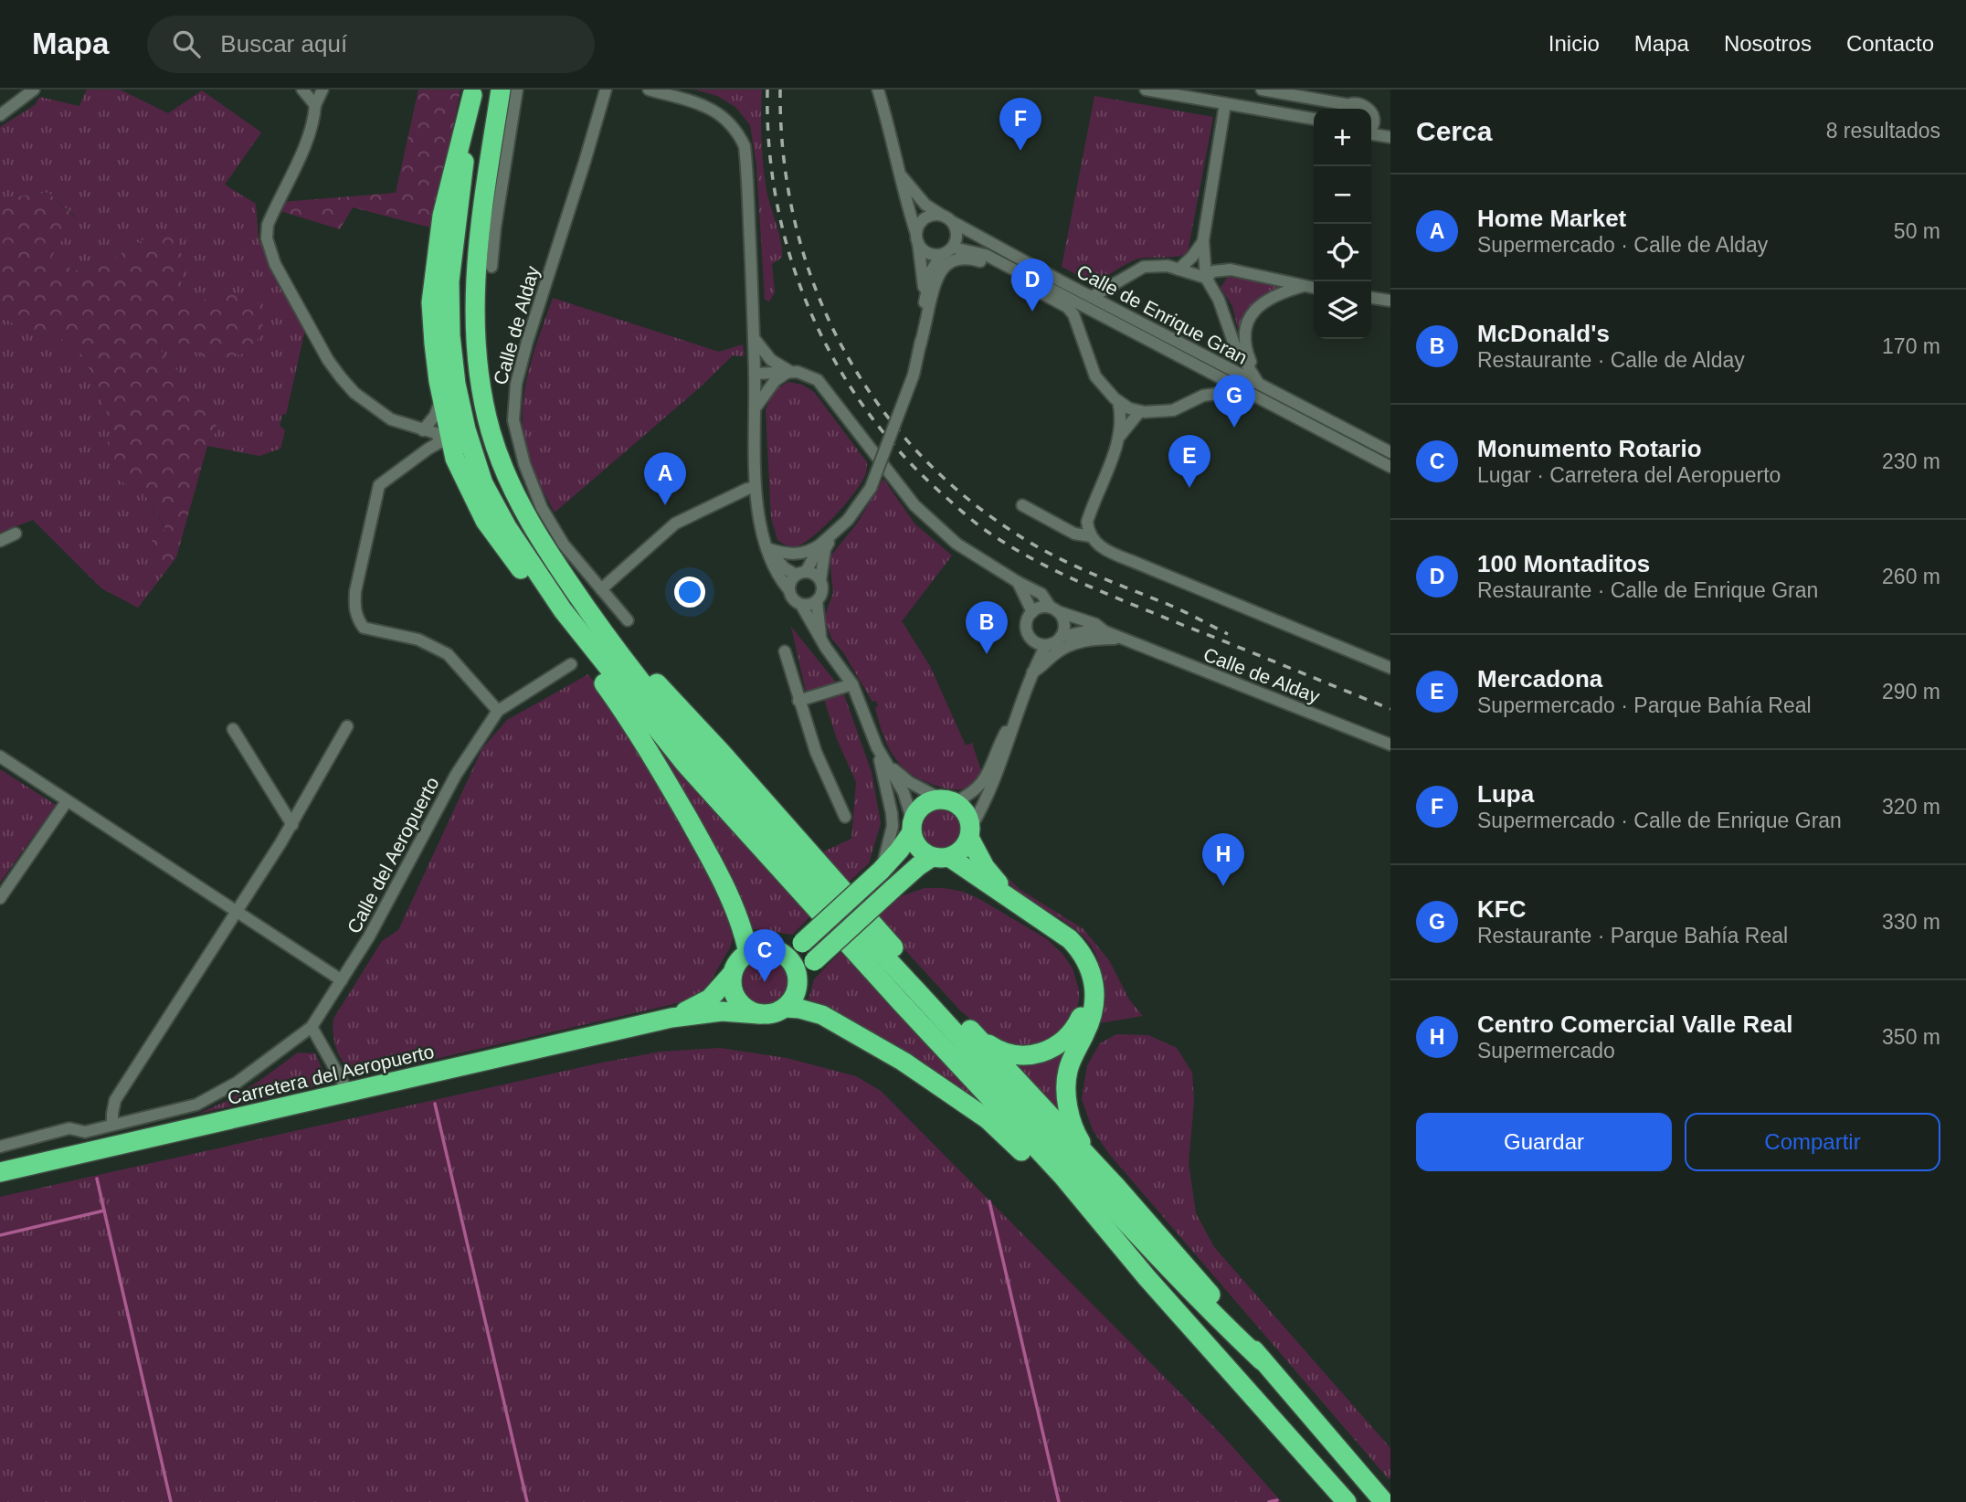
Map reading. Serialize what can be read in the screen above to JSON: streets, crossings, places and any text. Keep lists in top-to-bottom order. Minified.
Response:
{"streets":{"highway":["Carretera del Aeropuerto"],"street":["Calle de Enrique Gran","Calle de Alday","Calle del Aeropuerto"]},"page":{"header":"Mapa","search":"Buscar aquí","nav":["Inicio","Mapa","Nosotros","Contacto"],"heading":["Cerca","8 resultados"],"pins":["F","D","G","E","A","B","H","C"],"map_buttons":["+","−"],"list":[{"mark":"A","name":"Home Market","note":"Supermercado · Calle de Alday","value":"50 m"},{"mark":"B","name":"McDonald's","note":"Restaurante · Calle de Alday","value":"170 m"},{"mark":"C","name":"Monumento Rotario","note":"Lugar · Carretera del Aeropuerto","value":"230 m"},{"mark":"D","name":"100 Montaditos","note":"Restaurante · Calle de Enrique Gran","value":"260 m"},{"mark":"E","name":"Mercadona","note":"Supermercado · Parque Bahía Real","value":"290 m"},{"mark":"F","name":"Lupa","note":"Supermercado · Calle de Enrique Gran","value":"320 m"},{"mark":"G","name":"KFC","note":"Restaurante · Parque Bahía Real","value":"330 m"},{"mark":"H","name":"Centro Comercial Valle Real","note":"Supermercado","value":"350 m"}],"buttons":["Guardar","Compartir"]}}
